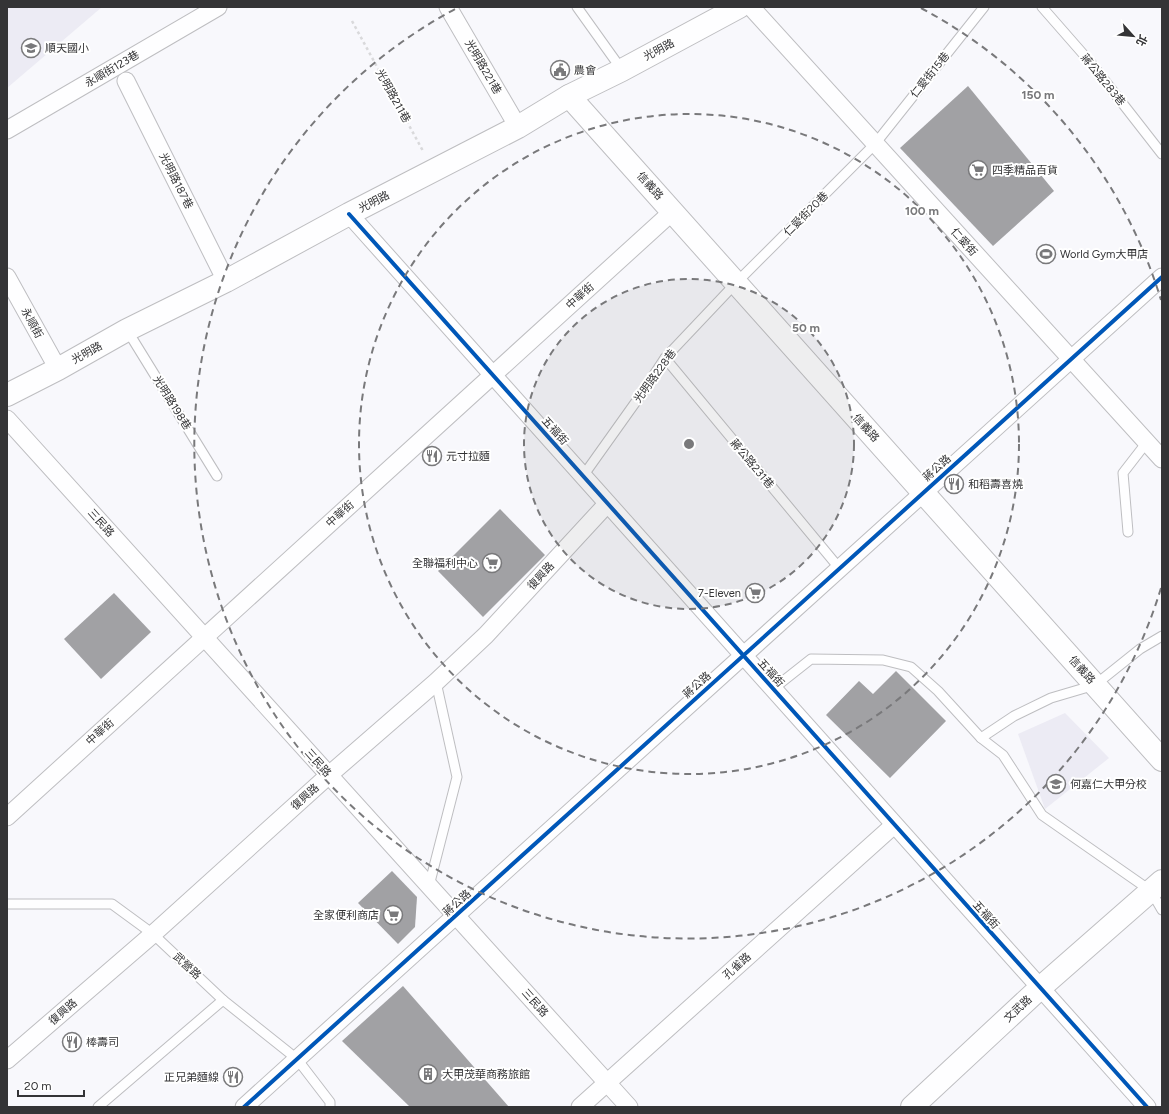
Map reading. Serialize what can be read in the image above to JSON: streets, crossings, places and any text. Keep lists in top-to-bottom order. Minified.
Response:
{"streets":{"street":["光明路","光明路221巷","永順街123巷","光明路187巷","信義路","仁愛街","中華街","永順街","五福街","蔣公路","三民路","復興路","孔雀路","文武路"],"lane":["仁愛街15巷","蔣公路283巷","仁愛街20巷","光明路228巷","光明路198巷","蔣公路231巷","武營路"],"path":["光明路211巷"]},"crossings":[["光明路","光明路221巷"],["光明路","光明路211巷"],["光明路","光明路187巷"],["光明路","信義路"],["光明路","永順街"],["光明路","光明路198巷"],["光明路","五福街"],["仁愛街15巷","仁愛街20巷"],["仁愛街15巷","仁愛街"],["信義路","仁愛街20巷"],["信義路","中華街"],["信義路","光明路228巷"],["信義路","蔣公路"],["仁愛街20巷","仁愛街"],["仁愛街20巷","光明路228巷"],["仁愛街","蔣公路"],["中華街","五福街"],["中華街","三民路"],["光明路228巷","五福街"],["光明路228巷","蔣公路231巷"],["五福街","蔣公路"],["五福街","復興路"],["五福街","孔雀路"],["五福街","文武路"],["蔣公路231巷","蔣公路"],["蔣公路","三民路"],["蔣公路","武營路"],["三民路","復興路"],["三民路","孔雀路"],["復興路","武營路"]],"places":{"school or university":["順天國小","何嘉仁大甲分校"],"public building":["農會"],"supermarket":["四季精品百貨","全聯福利中心","7-Eleven","全家便利商店"],"sports":["World Gym大甲店"],"restaurant":["元寸拉麵","和稻壽喜燒","棒壽司","正兄弟麵線"],"building":["大甲茂華商務旅館"]},"scale_bar":"20 m","north":"bottom right","rings":["150 m","100 m","50 m"]}
